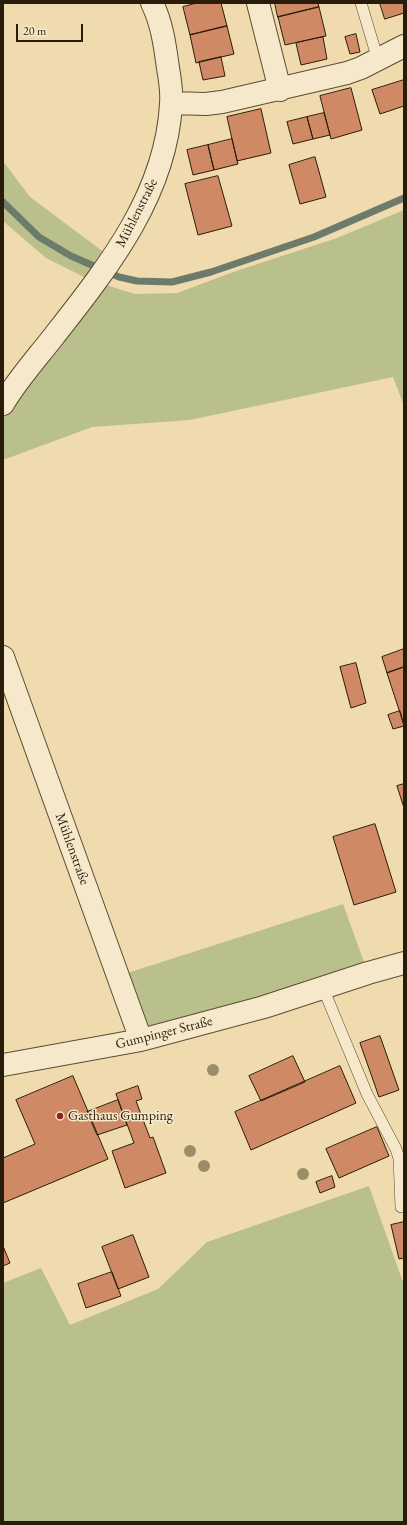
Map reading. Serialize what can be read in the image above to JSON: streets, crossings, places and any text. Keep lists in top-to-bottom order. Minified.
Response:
{"streets":{"street":["Mühlenstraße","Gumpinger Straße"]},"crossings":[["Mühlenstraße","Gumpinger Straße"]],"places":["Gasthaus Gumping"],"scale_bar":"20 m"}
